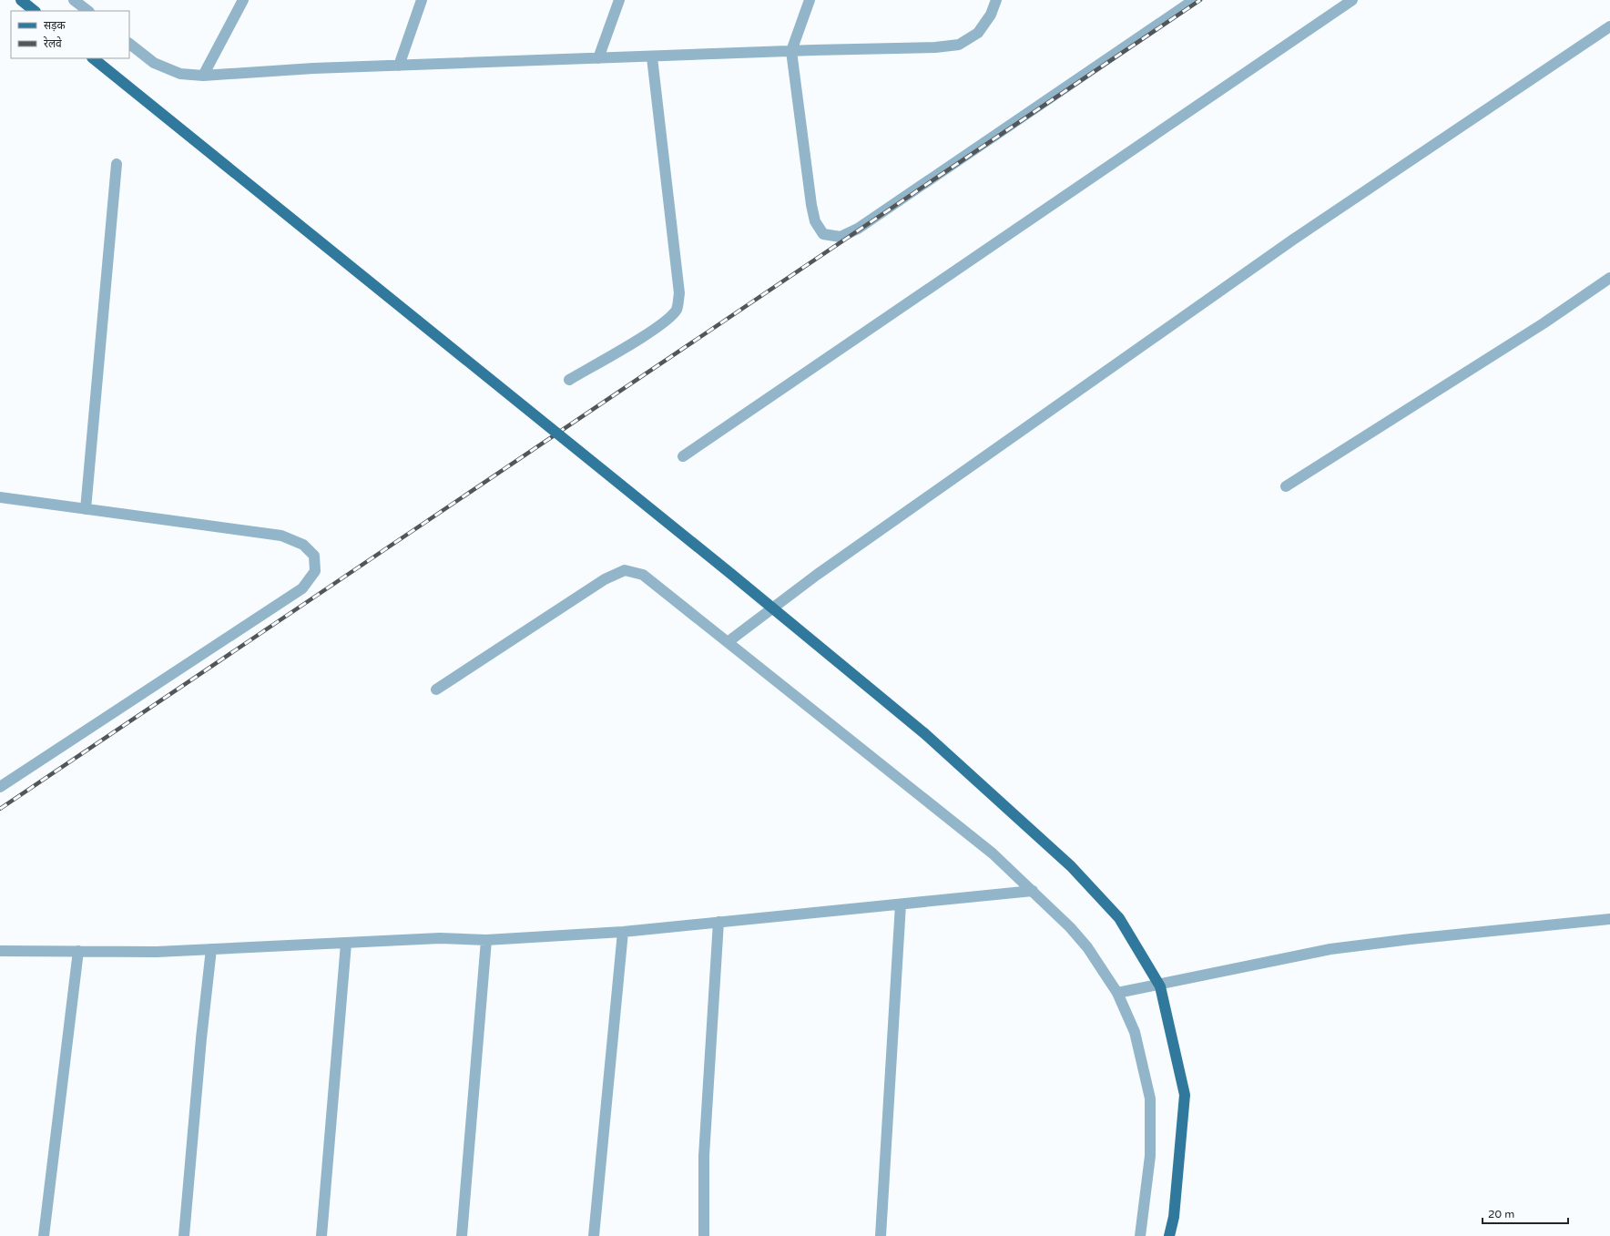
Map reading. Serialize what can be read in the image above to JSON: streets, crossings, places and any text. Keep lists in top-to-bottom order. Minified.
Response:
{"legend":["सड़क","रेलवे"],"scale_bar":"20 m"}
